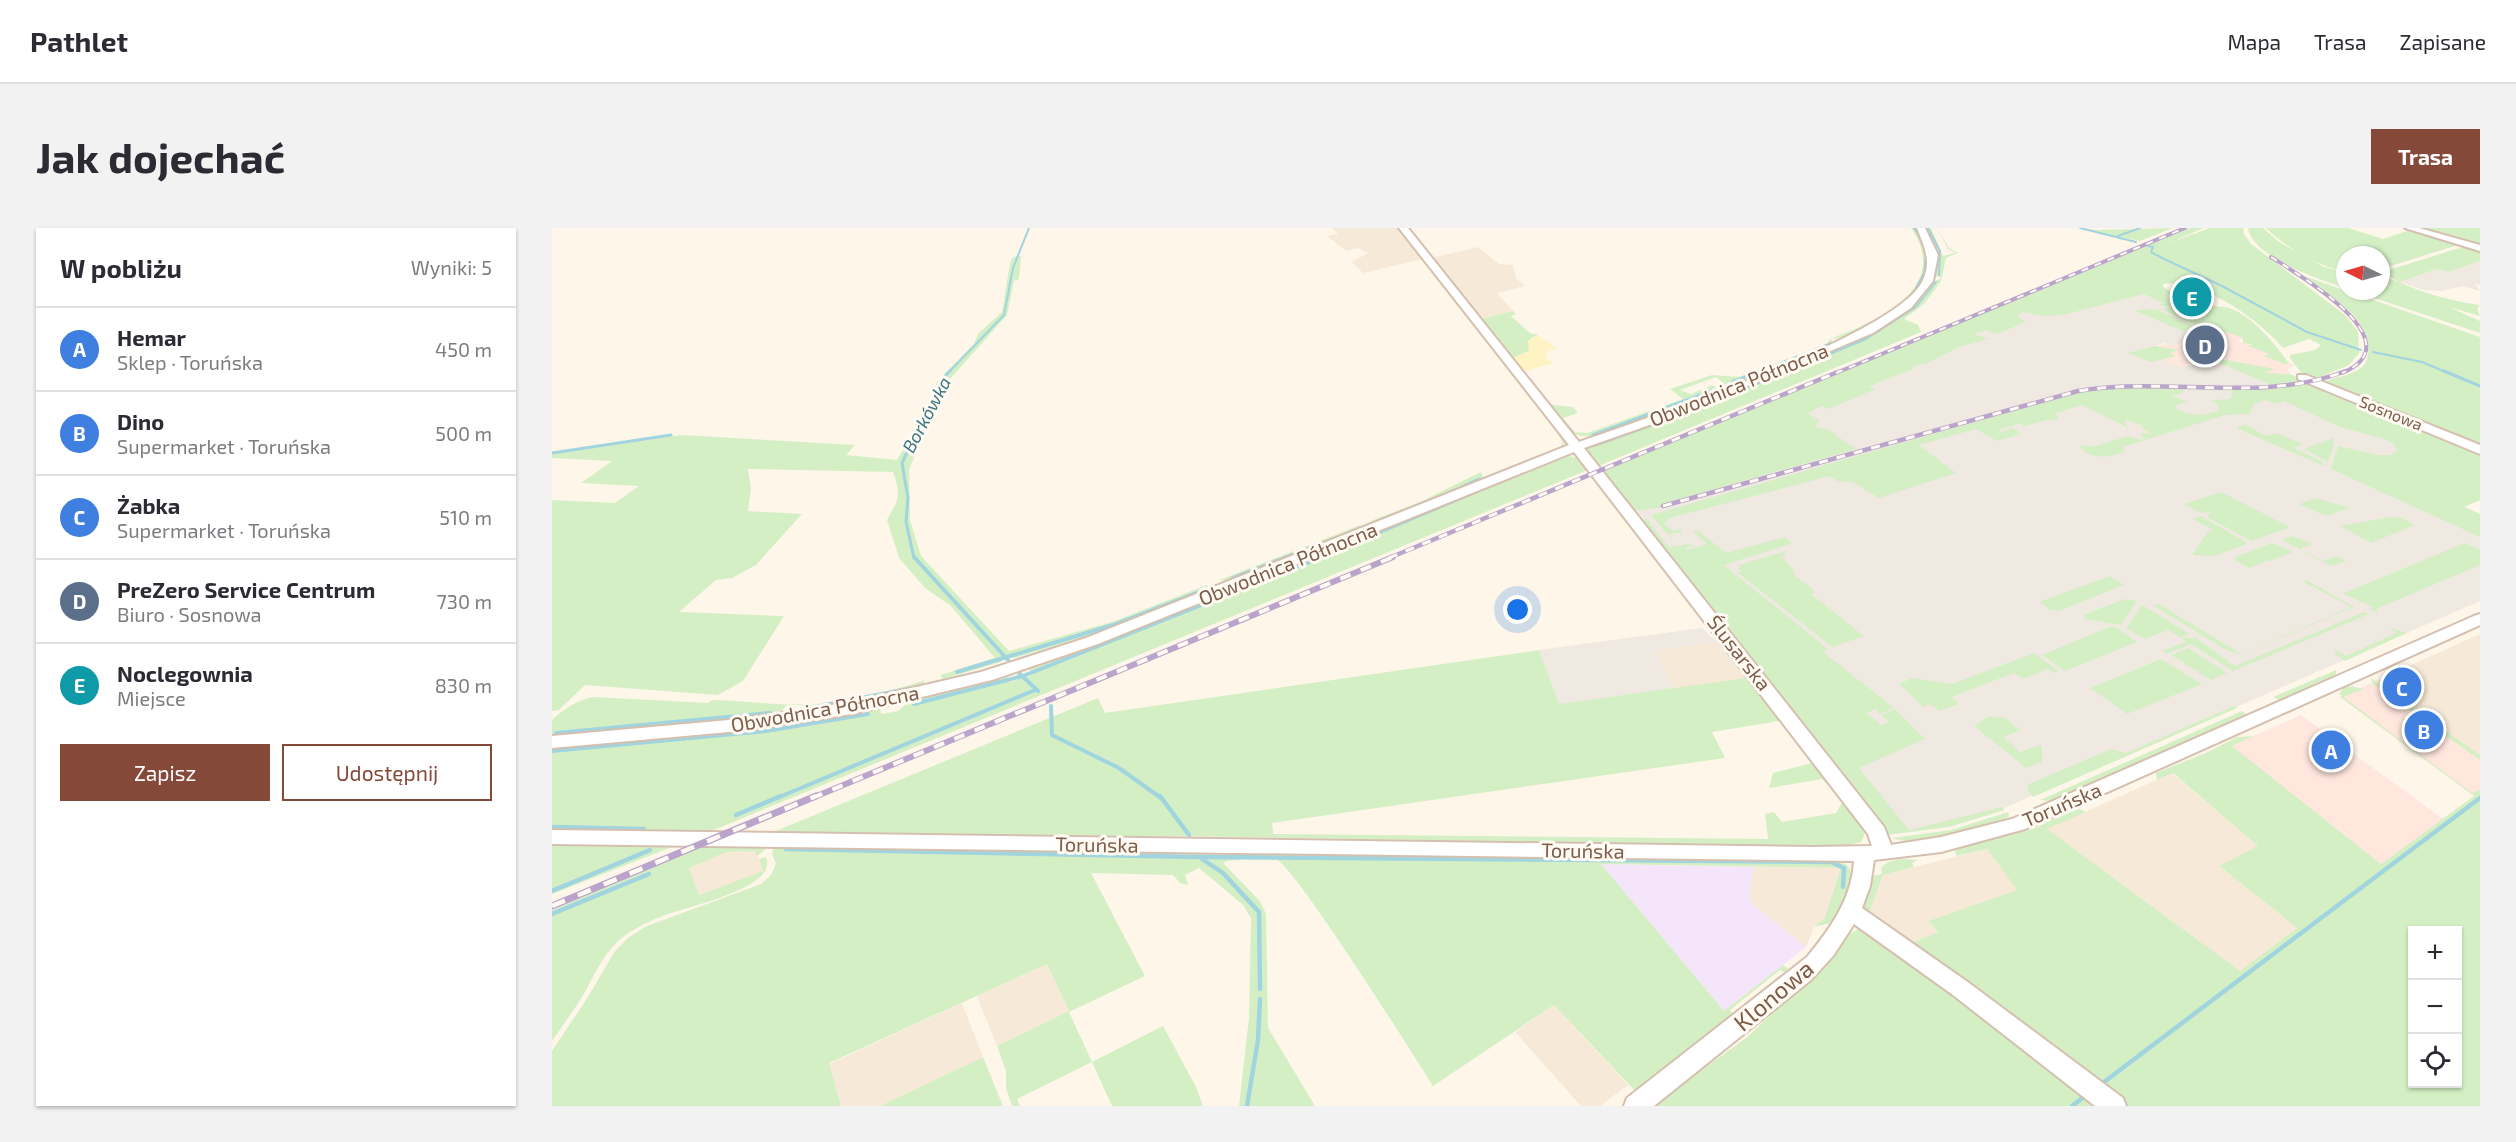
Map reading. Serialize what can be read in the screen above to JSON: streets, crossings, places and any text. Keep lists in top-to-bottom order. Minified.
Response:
{"streets":{"street":["Obwodnica Północna","Sosnowa","Ślusarska","Toruńska","Klonowa"]},"crossings":[["Obwodnica Północna","Ślusarska"],["Ślusarska","Toruńska"],["Toruńska","Klonowa"]],"water":["Borkówka"],"north":"left","page":{"header":"Pathlet","nav":["Mapa","Trasa","Zapisane"],"buttons":["Trasa",["Zapisz","Udostępnij"]],"title":"Jak dojechać","heading":["W pobliżu","Wyniki: 5"],"pins":["E","D","C","B","A"],"list":[{"mark":"A","name":"Hemar","note":"Sklep · Toruńska","value":"450 m"},{"mark":"B","name":"Dino","note":"Supermarket · Toruńska","value":"500 m"},{"mark":"C","name":"Żabka","note":"Supermarket · Toruńska","value":"510 m"},{"mark":"D","name":"PreZero Service Centrum","note":"Biuro · Sosnowa","value":"730 m"},{"mark":"E","name":"Noclegownia","note":"Miejsce","value":"830 m"}],"map_buttons":["+","−"]}}
